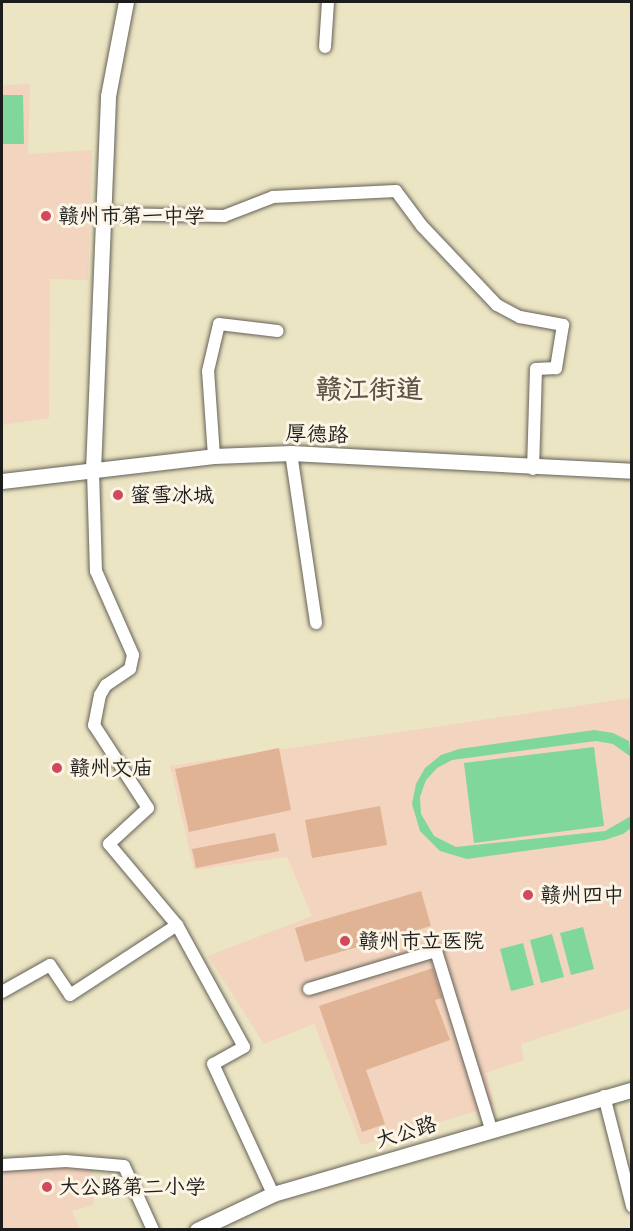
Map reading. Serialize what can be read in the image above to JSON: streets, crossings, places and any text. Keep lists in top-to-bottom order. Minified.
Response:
{"streets":{"street":["厚德路","大公路"]},"districts":["赣江街道"],"places":["赣州市第一中学","蜜雪冰城","赣州文庙","赣州四中","赣州市立医院","大公路第二小学"]}
